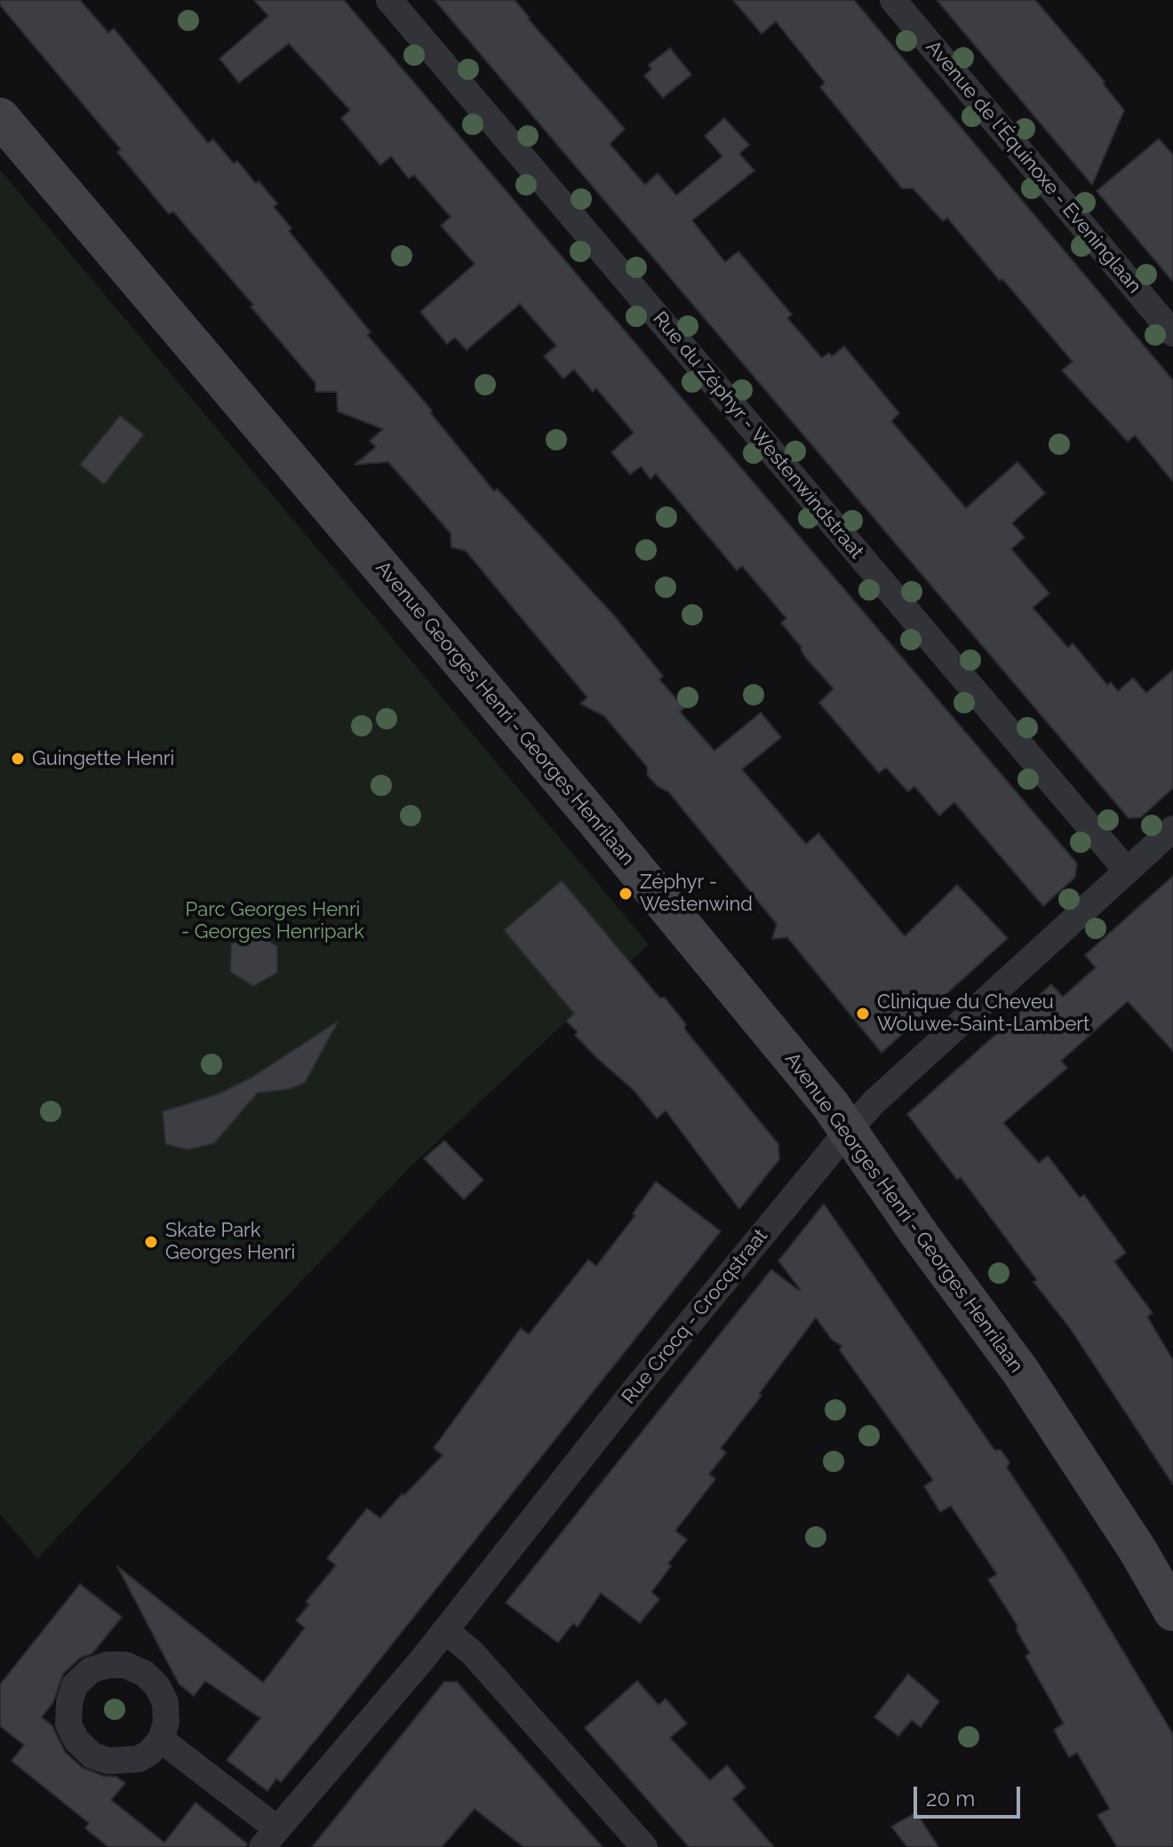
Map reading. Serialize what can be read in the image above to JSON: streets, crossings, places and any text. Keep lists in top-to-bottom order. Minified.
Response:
{"streets":{"street":["Avenue de l'Équinoxe - Eveninglaan","Rue du Zéphyr - Westenwindstraat","Avenue Georges Henri - Georges Henrilaan","Rue Crocq - Crocqstraat"]},"crossings":[["Rue du Zéphyr - Westenwindstraat","Rue Crocq - Crocqstraat"],["Avenue Georges Henri - Georges Henrilaan","Rue Crocq - Crocqstraat"]],"parks":["Parc Georges Henri - Georges Henripark"],"places":["Guingette Henri","Zéphyr - Westenwind","Clinique du Cheveu Woluwe-Saint-Lambert","Skate Park Georges Henri"],"scale_bar":"20 m"}
